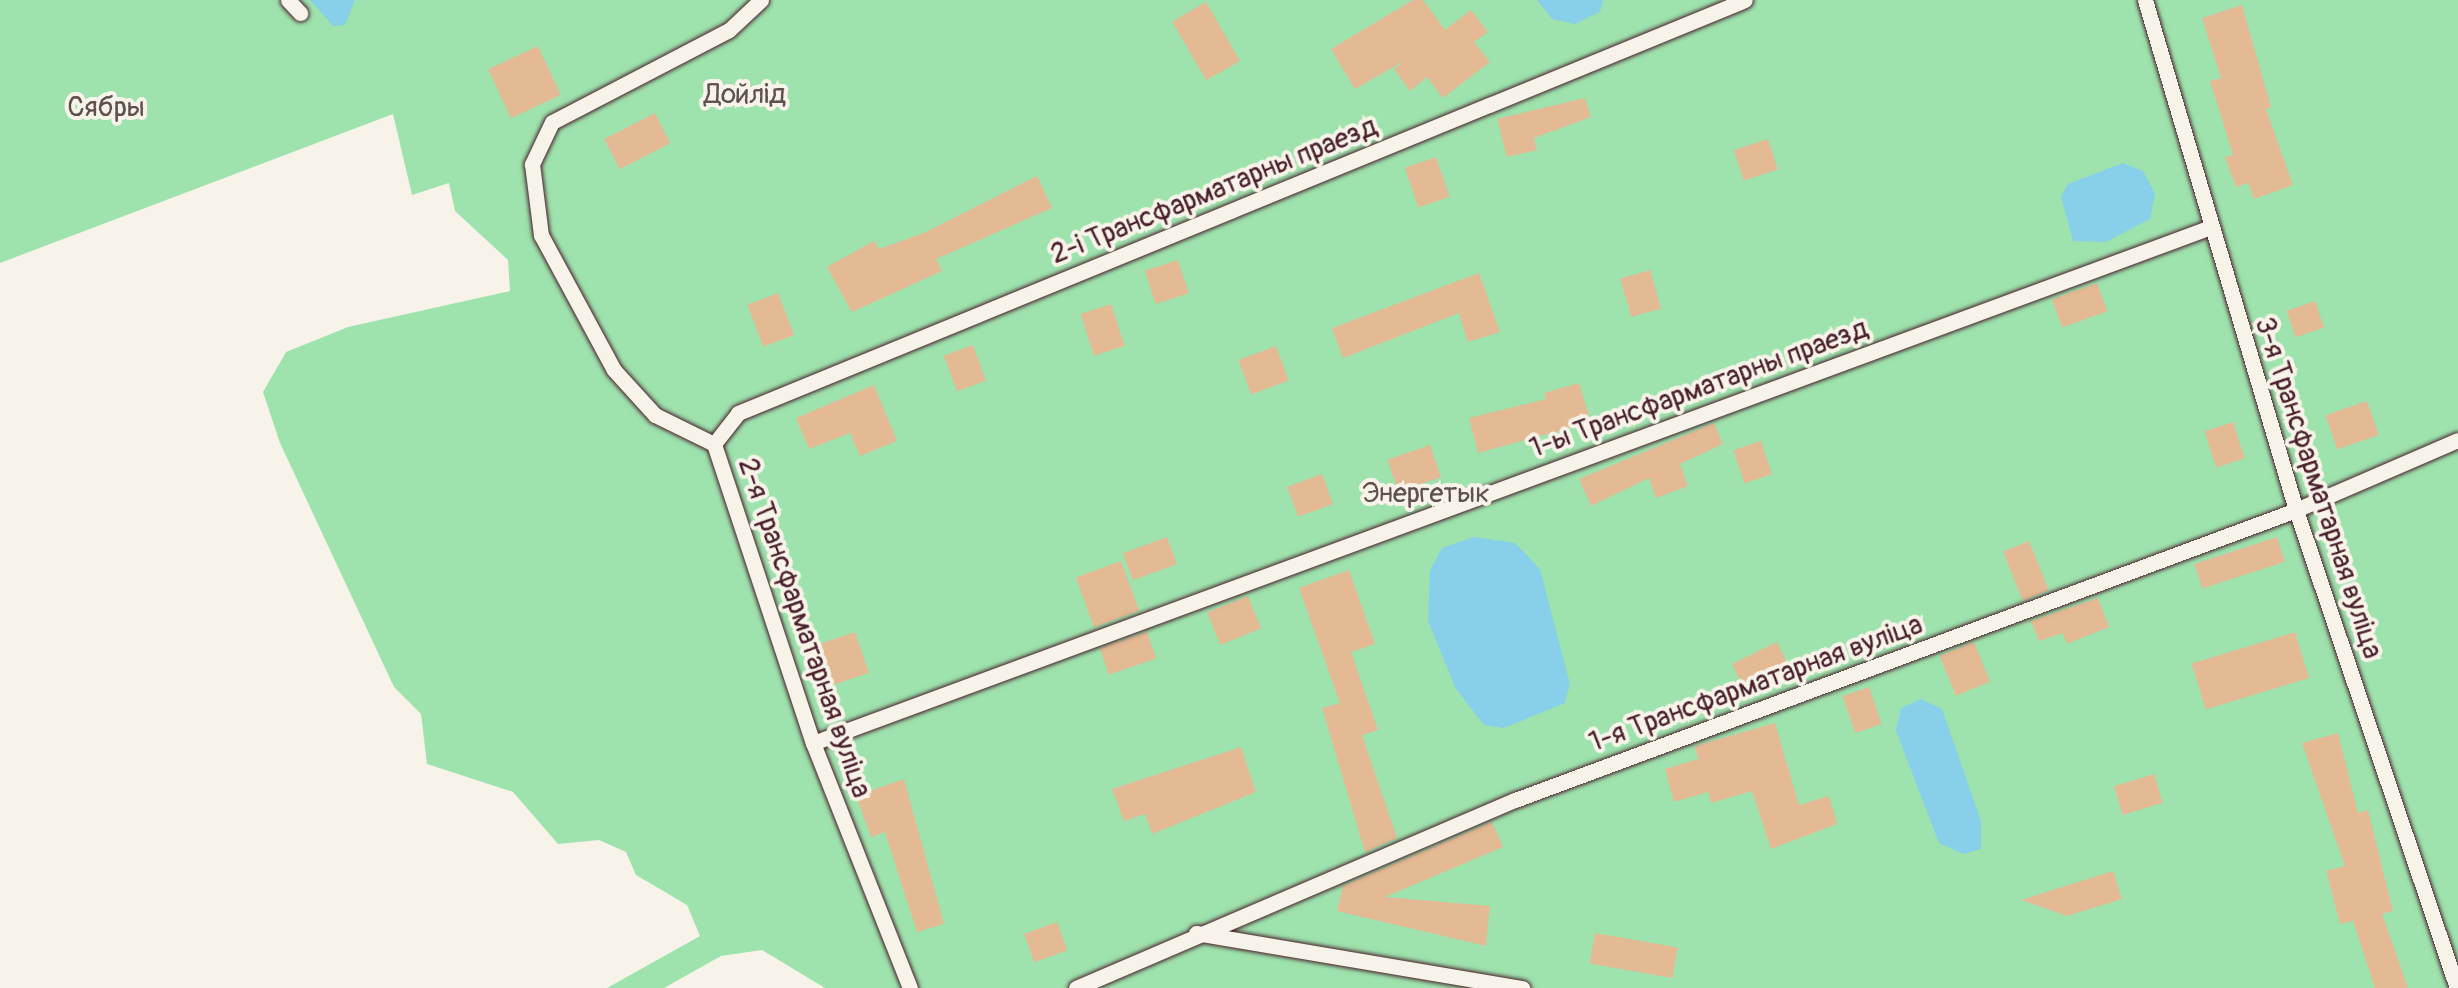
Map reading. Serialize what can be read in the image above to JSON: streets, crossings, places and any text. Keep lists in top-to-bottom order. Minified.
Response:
{"streets":{"lane":["2-і Трансфарматарны праезд","1-ы Трансфарматарны праезд","3-я Трансфарматарная вуліца","2-я Трансфарматарная вуліца","1-я Трансфарматарная вуліца"]},"crossings":[["2-і Трансфарматарны праезд","2-я Трансфарматарная вуліца"],["1-ы Трансфарматарны праезд","3-я Трансфарматарная вуліца"],["1-ы Трансфарматарны праезд","2-я Трансфарматарная вуліца"],["3-я Трансфарматарная вуліца","1-я Трансфарматарная вуліца"]],"parks":["Дойлід","Сябры","Энергетык"]}
